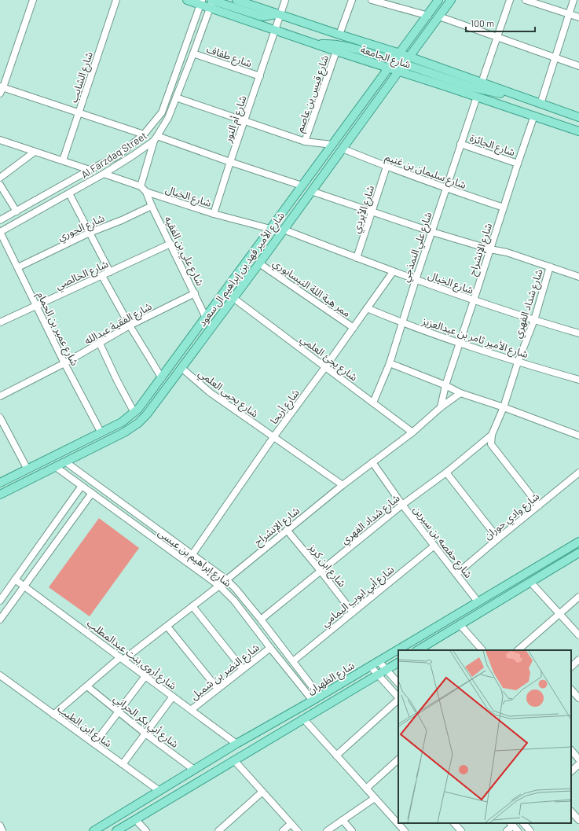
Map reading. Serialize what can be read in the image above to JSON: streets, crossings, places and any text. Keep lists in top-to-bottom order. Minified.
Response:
{"streets":{"main road":["شارع الجامعة","شارع الأمير فهد بن إبراهيم ال سعود","شارع الظهران"],"street":["شارع طفاف","شارع الشايب","شارع قيس بن عاصم","شارع أم النور","شارع الجائزة","Al Farzdaq Street","شارع سليمان بن غنيم","شارع الخيال","شارع الأبردي","شارع الحوري","شارع علي النمذجي","شارع الإنشراح","شارع علي بن الفقيه","شارع الخالصي","ممر هبة اللة النيسابوري","شارع شداد الفهري","شارع الفقية عبدالله","شارع عمير بن الحمام","شارع الأمير ثامر بن عبدالعزيز","شارع يحئ العلمي","شارع يحيى العلمي","شارع أريحا","شارع وادي حوران","شارع حفصه بن سيرين","شارع إبراهيم بن عيسى","شارع ابن كريز","شارع أبي ايوب اليمامي","شارع أروى بنت عبدالمطلب","شارع النضر بن شميل","شارع أبي بكر الحراني","شارع ابن الطيب"]},"crossings":[["شارع طفاف","شارع أم النور"],["شارع طفاف","Al Farzdaq Street"],["شارع الجامعة","شارع قيس بن عاصم"],["شارع الجامعة","شارع أم النور"],["شارع الجامعة","Al Farzdaq Street"],["شارع الجامعة","شارع علي النمذجي"],["شارع الجامعة","شارع الإنشراح"],["شارع الجامعة","شارع الأمير فهد بن إبراهيم ال سعود"],["شارع أم النور","شارع الخيال"],["شارع الجائزة","شارع علي النمذجي"],["شارع الجائزة","شارع الإنشراح"],["Al Farzdaq Street","شارع الخيال"],["Al Farzdaq Street","شارع عمير بن الحمام"],["شارع سليمان بن غنيم","شارع الأبردي"],["شارع سليمان بن غنيم","شارع علي النمذجي"],["شارع سليمان بن غنيم","شارع الإنشراح"],["شارع سليمان بن غنيم","شارع الأمير فهد بن إبراهيم ال سعود"],["شارع الخيال","شارع الأبردي"],["شارع الخيال","شارع علي النمذجي"],["شارع الخيال","شارع الإنشراح"],["شارع الخيال","شارع علي بن الفقيه"],["شارع الخيال","شارع الأمير فهد بن إبراهيم ال سعود"],["شارع الخيال","شارع شداد الفهري"],["شارع الخيال","شارع أريحا"],["شارع الحوري","شارع علي بن الفقيه"],["شارع الحوري","شارع عمير بن الحمام"],["شارع علي النمذجي","شارع الأمير ثامر بن عبدالعزيز"],["شارع علي النمذجي","شارع يحئ العلمي"],["شارع الإنشراح","شارع الأمير ثامر بن عبدالعزيز"],["شارع الإنشراح","شارع يحئ العلمي"],["شارع الإنشراح","شارع يحيى العلمي"],["شارع الإنشراح","شارع حفصه بن سيرين"],["شارع الإنشراح","شارع إبراهيم بن عيسى"],["شارع الإنشراح","شارع ابن كريز"],["شارع الإنشراح","شارع أروى بنت عبدالمطلب"],["شارع الإنشراح","شارع أبي بكر الحراني"],["شارع الإنشراح","شارع ابن الطيب"],["شارع علي بن الفقيه","شارع الأمير فهد بن إبراهيم ال سعود"],["شارع علي بن الفقيه","شارع الخالصي"],["شارع علي بن الفقيه","شارع الفقية عبدالله"],["شارع الأمير فهد بن إبراهيم ال سعود","ممر هبة اللة النيسابوري"],["شارع الأمير فهد بن إبراهيم ال سعود","شارع عمير بن الحمام"],["شارع الأمير فهد بن إبراهيم ال سعود","شارع يحئ العلمي"],["شارع الأمير فهد بن إبراهيم ال سعود","شارع يحيى العلمي"],["شارع الأمير فهد بن إبراهيم ال سعود","شارع إبراهيم بن عيسى"],["شارع الخالصي","شارع عمير بن الحمام"],["ممر هبة اللة النيسابوري","شارع أريحا"],["شارع شداد الفهري","شارع الأمير ثامر بن عبدالعزيز"],["شارع شداد الفهري","شارع وادي حوران"],["شارع شداد الفهري","شارع حفصه بن سيرين"],["شارع شداد الفهري","شارع ابن كريز"],["شارع الفقية عبدالله","شارع عمير بن الحمام"],["شارع الأمير ثامر بن عبدالعزيز","شارع أريحا"],["شارع يحئ العلمي","شارع أريحا"],["شارع يحيى العلمي","شارع أريحا"],["شارع وادي حوران","شارع حفصه بن سيرين"],["شارع حفصه بن سيرين","شارع أبي ايوب اليمامي"],["شارع حفصه بن سيرين","شارع الظهران"],["شارع إبراهيم بن عيسى","شارع النضر بن شميل"],["شارع إبراهيم بن عيسى","شارع الظهران"],["شارع ابن كريز","شارع أبي ايوب اليمامي"],["شارع أروى بنت عبدالمطلب","شارع النضر بن شميل"],["شارع أروى بنت عبدالمطلب","شارع الظهران"],["شارع الظهران","شارع أبي بكر الحراني"],["شارع الظهران","شارع ابن الطيب"]],"scale_bar":"100 m"}
